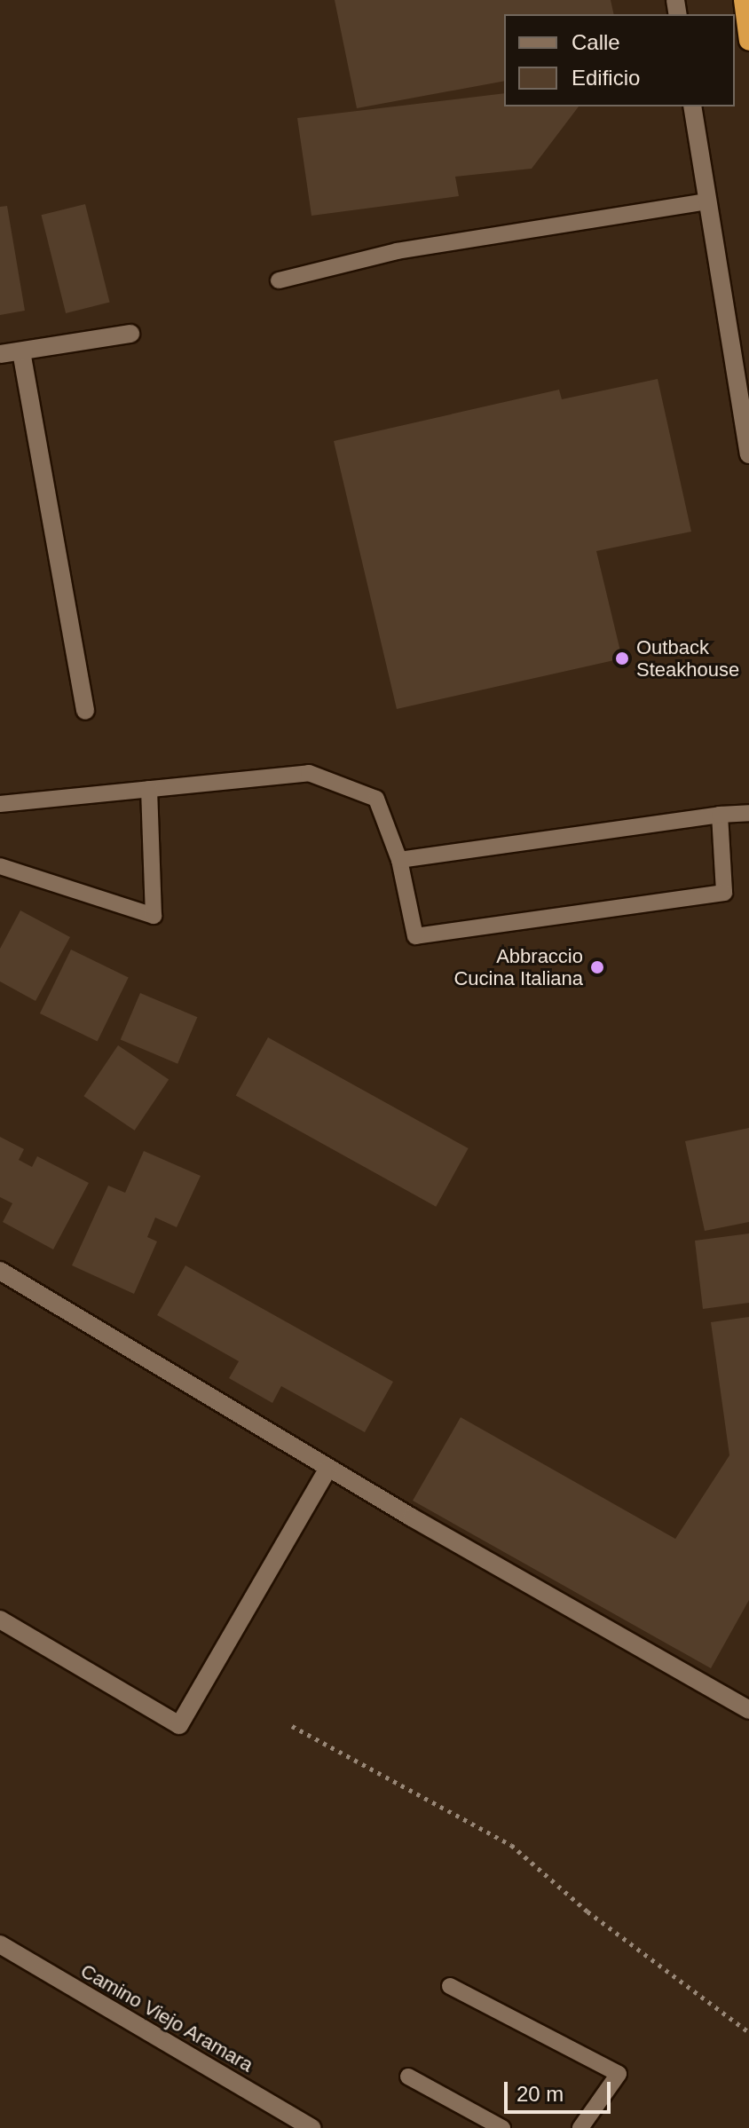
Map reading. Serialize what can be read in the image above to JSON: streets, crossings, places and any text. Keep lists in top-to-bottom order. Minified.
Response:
{"streets":{"street":["Camino Viejo Aramara"]},"places":["Outback Steakhouse","Abbraccio Cucina Italiana"],"legend":["Calle","Edificio"],"scale_bar":"20 m"}
